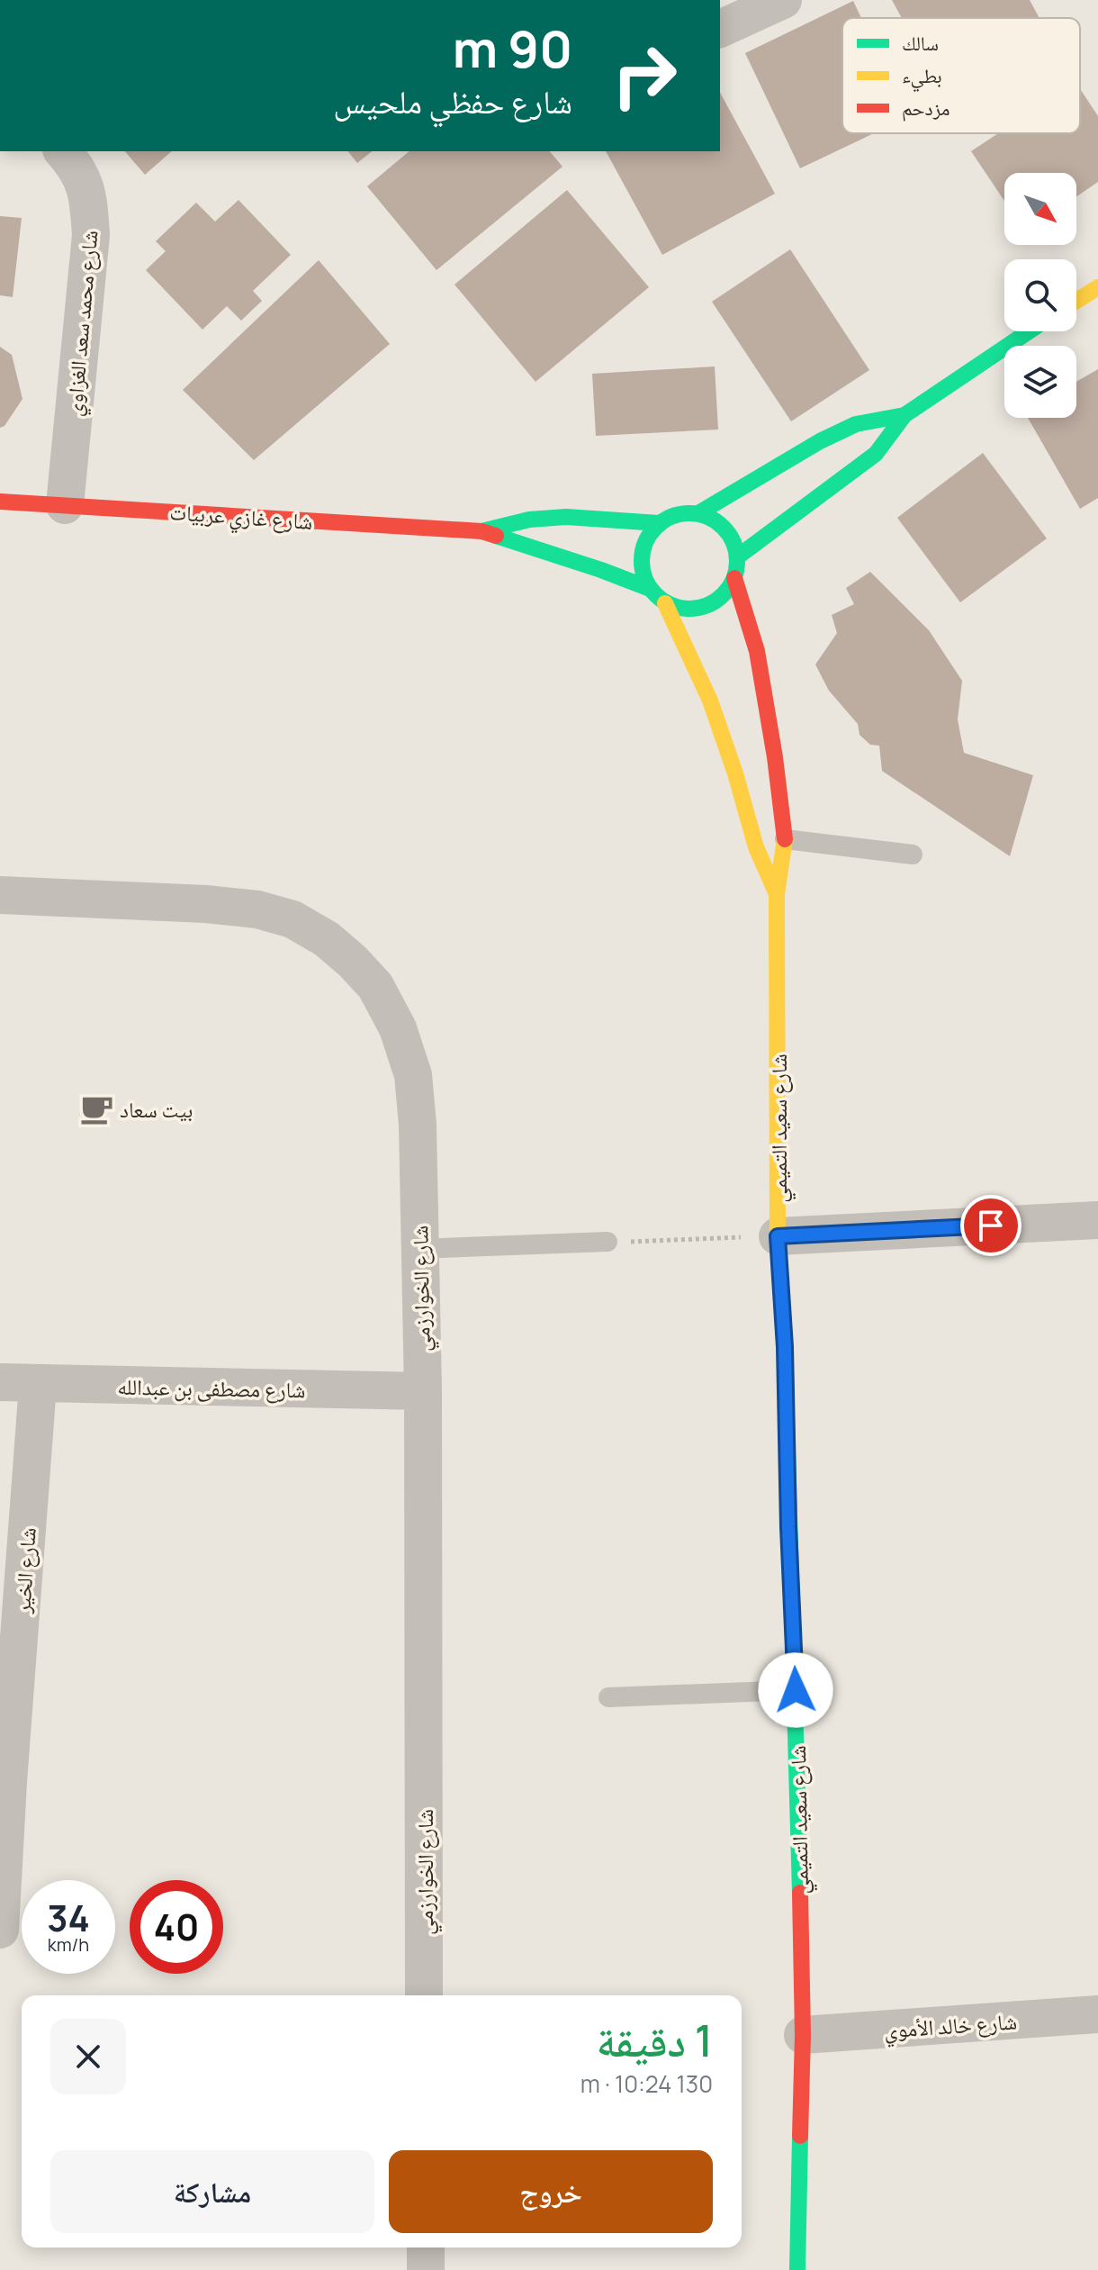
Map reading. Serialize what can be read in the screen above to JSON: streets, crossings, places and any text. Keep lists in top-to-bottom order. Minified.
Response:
{"streets":{"street":["شارع محمد سعد الغزاوي","شارع غازي عربيات","شارع سعيد التميمي","شارع الخوارزمي","شارع مصطفى بن عبدالله","شارع الخير","شارع خالد الأموي"]},"crossings":[["شارع محمد سعد الغزاوي","شارع غازي عربيات"],["شارع غازي عربيات","شارع سعيد التميمي"],["شارع سعيد التميمي","شارع خالد الأموي"],["شارع الخوارزمي","شارع مصطفى بن عبدالله"],["شارع مصطفى بن عبدالله","شارع الخير"]],"places":{"cafe":["بيت سعاد"]},"legend":["سالك","بطيء","مزدحم"],"north":"bottom right","page":{"turn":["90 m","شارع حفظي ملحيس"],"speed":"34 km/h","limit":"40","heading":["1 دقيقة","130 m · 10:24"],"buttons":["خروج","مشاركة"]}}
